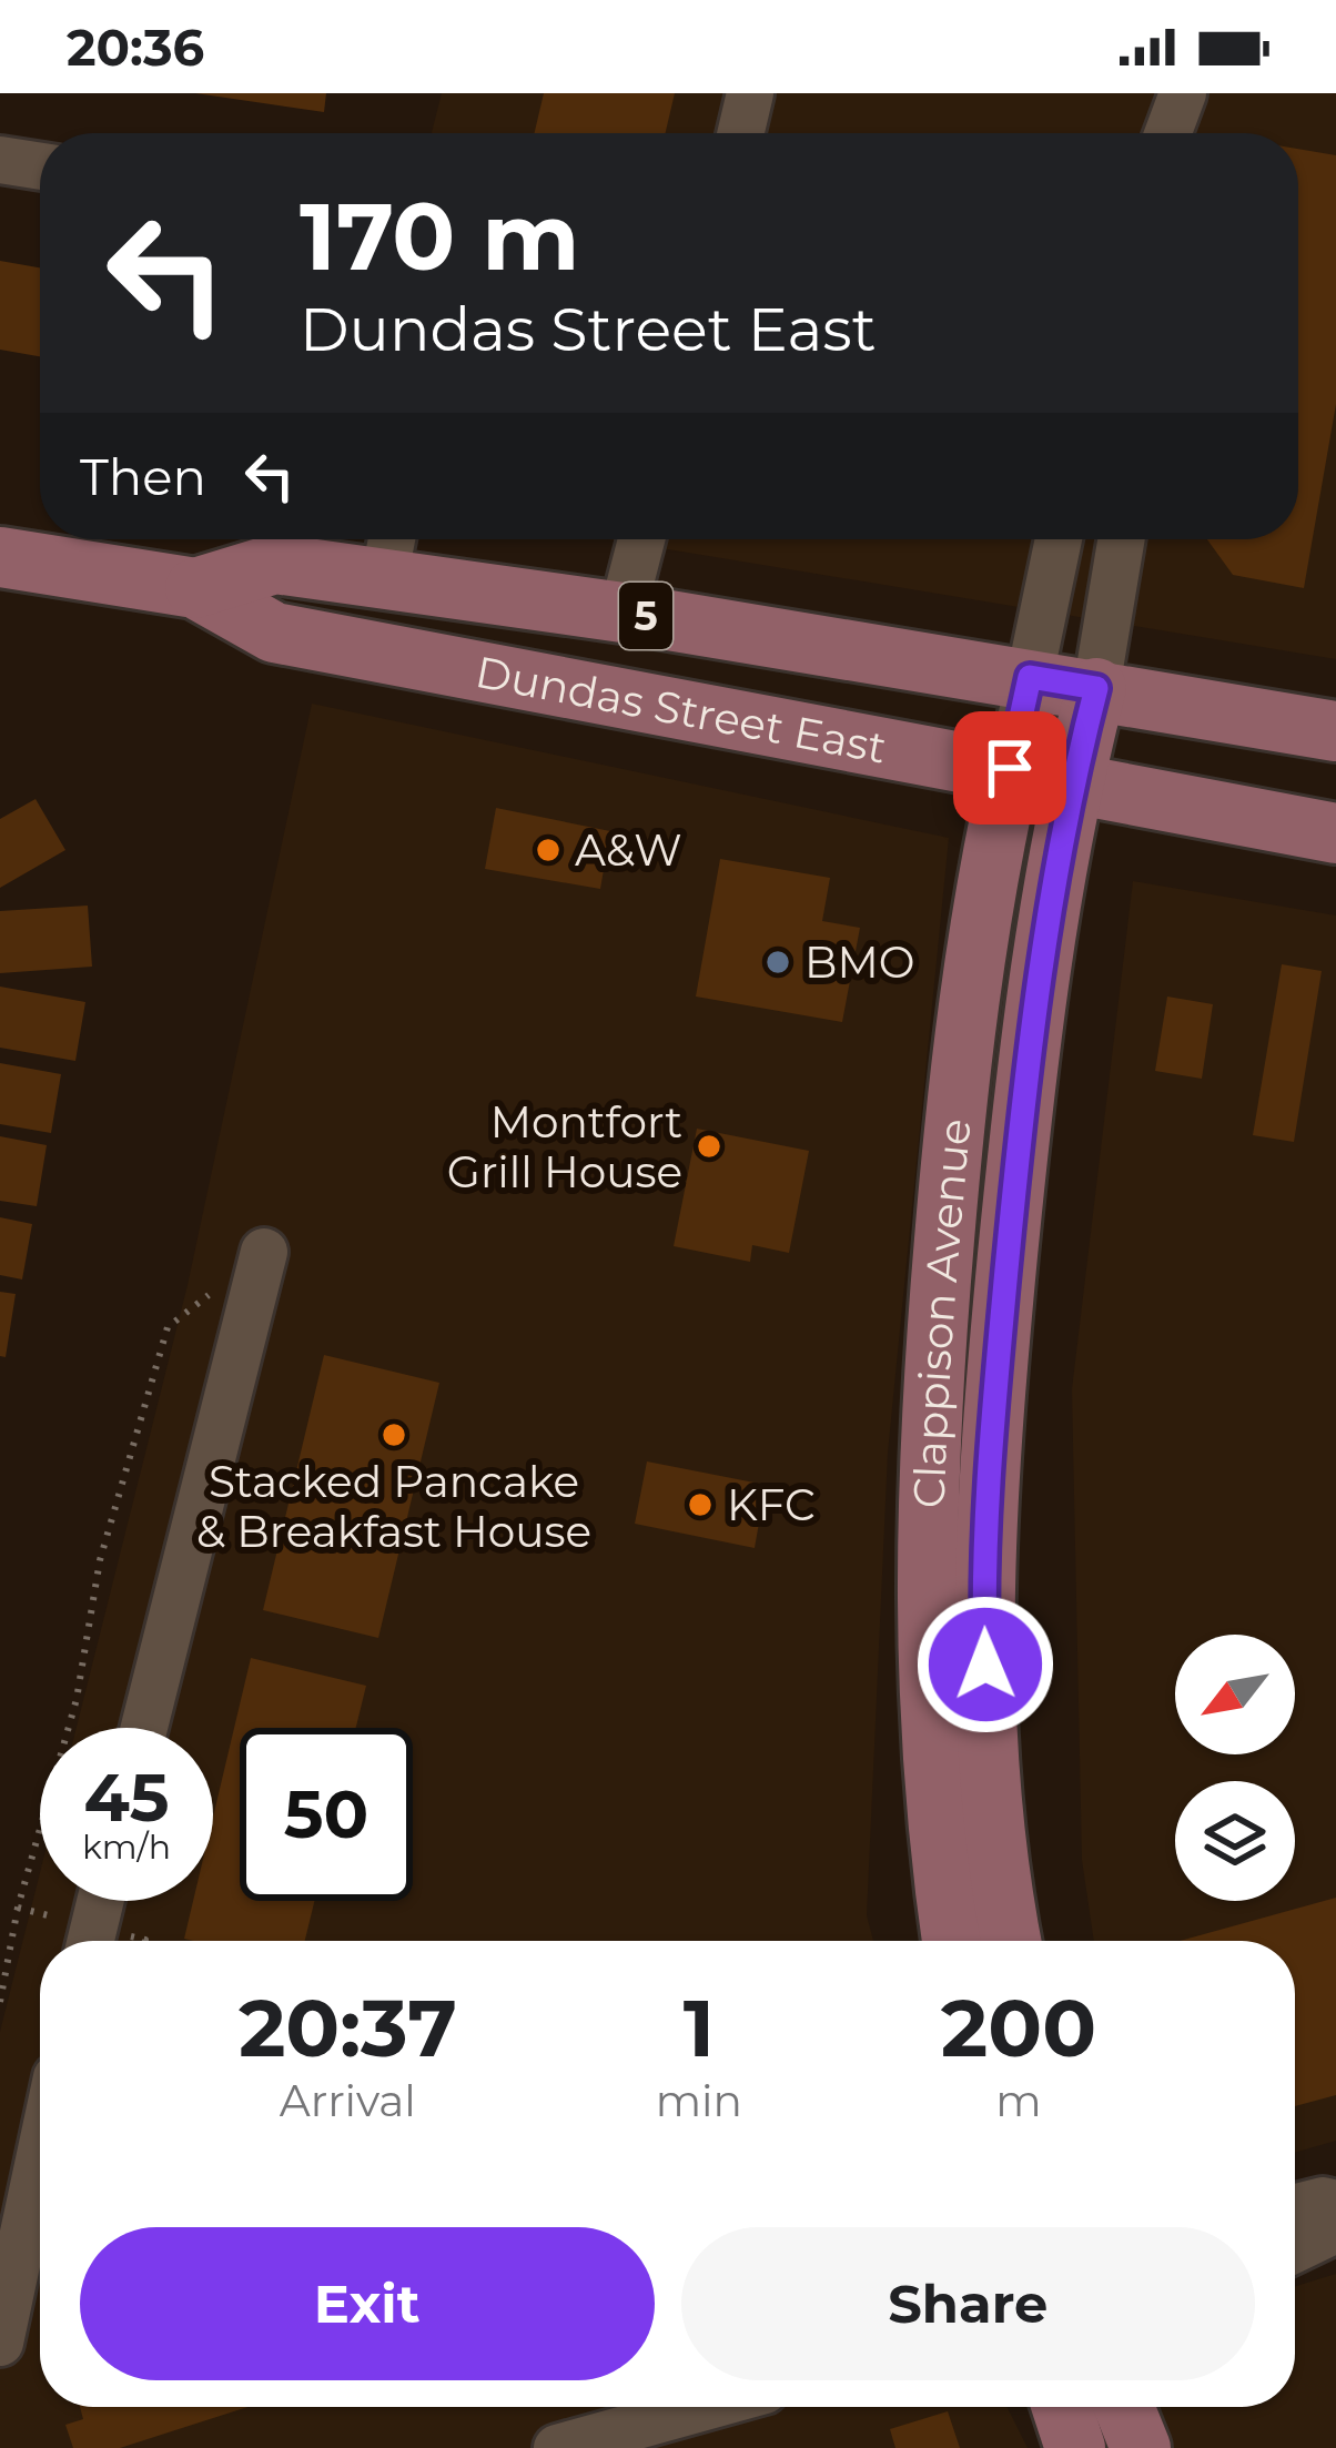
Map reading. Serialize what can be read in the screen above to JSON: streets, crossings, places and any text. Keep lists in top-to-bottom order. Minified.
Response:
{"streets":{"main road":["5","Dundas Street East","Clappison Avenue"]},"crossings":[["Dundas Street East","Clappison Avenue"]],"places":["A&W","BMO","Montfort Grill House","Stacked Pancake & Breakfast House","KFC"],"north":"bottom left","page":{"status":"20:36","turn":["170 m","Dundas Street East"],"then":"Then","speed":"45 km/h","limit":"50","eta":["20:37","Arrival","1","min","200","m"],"buttons":["Exit","Share"]}}
